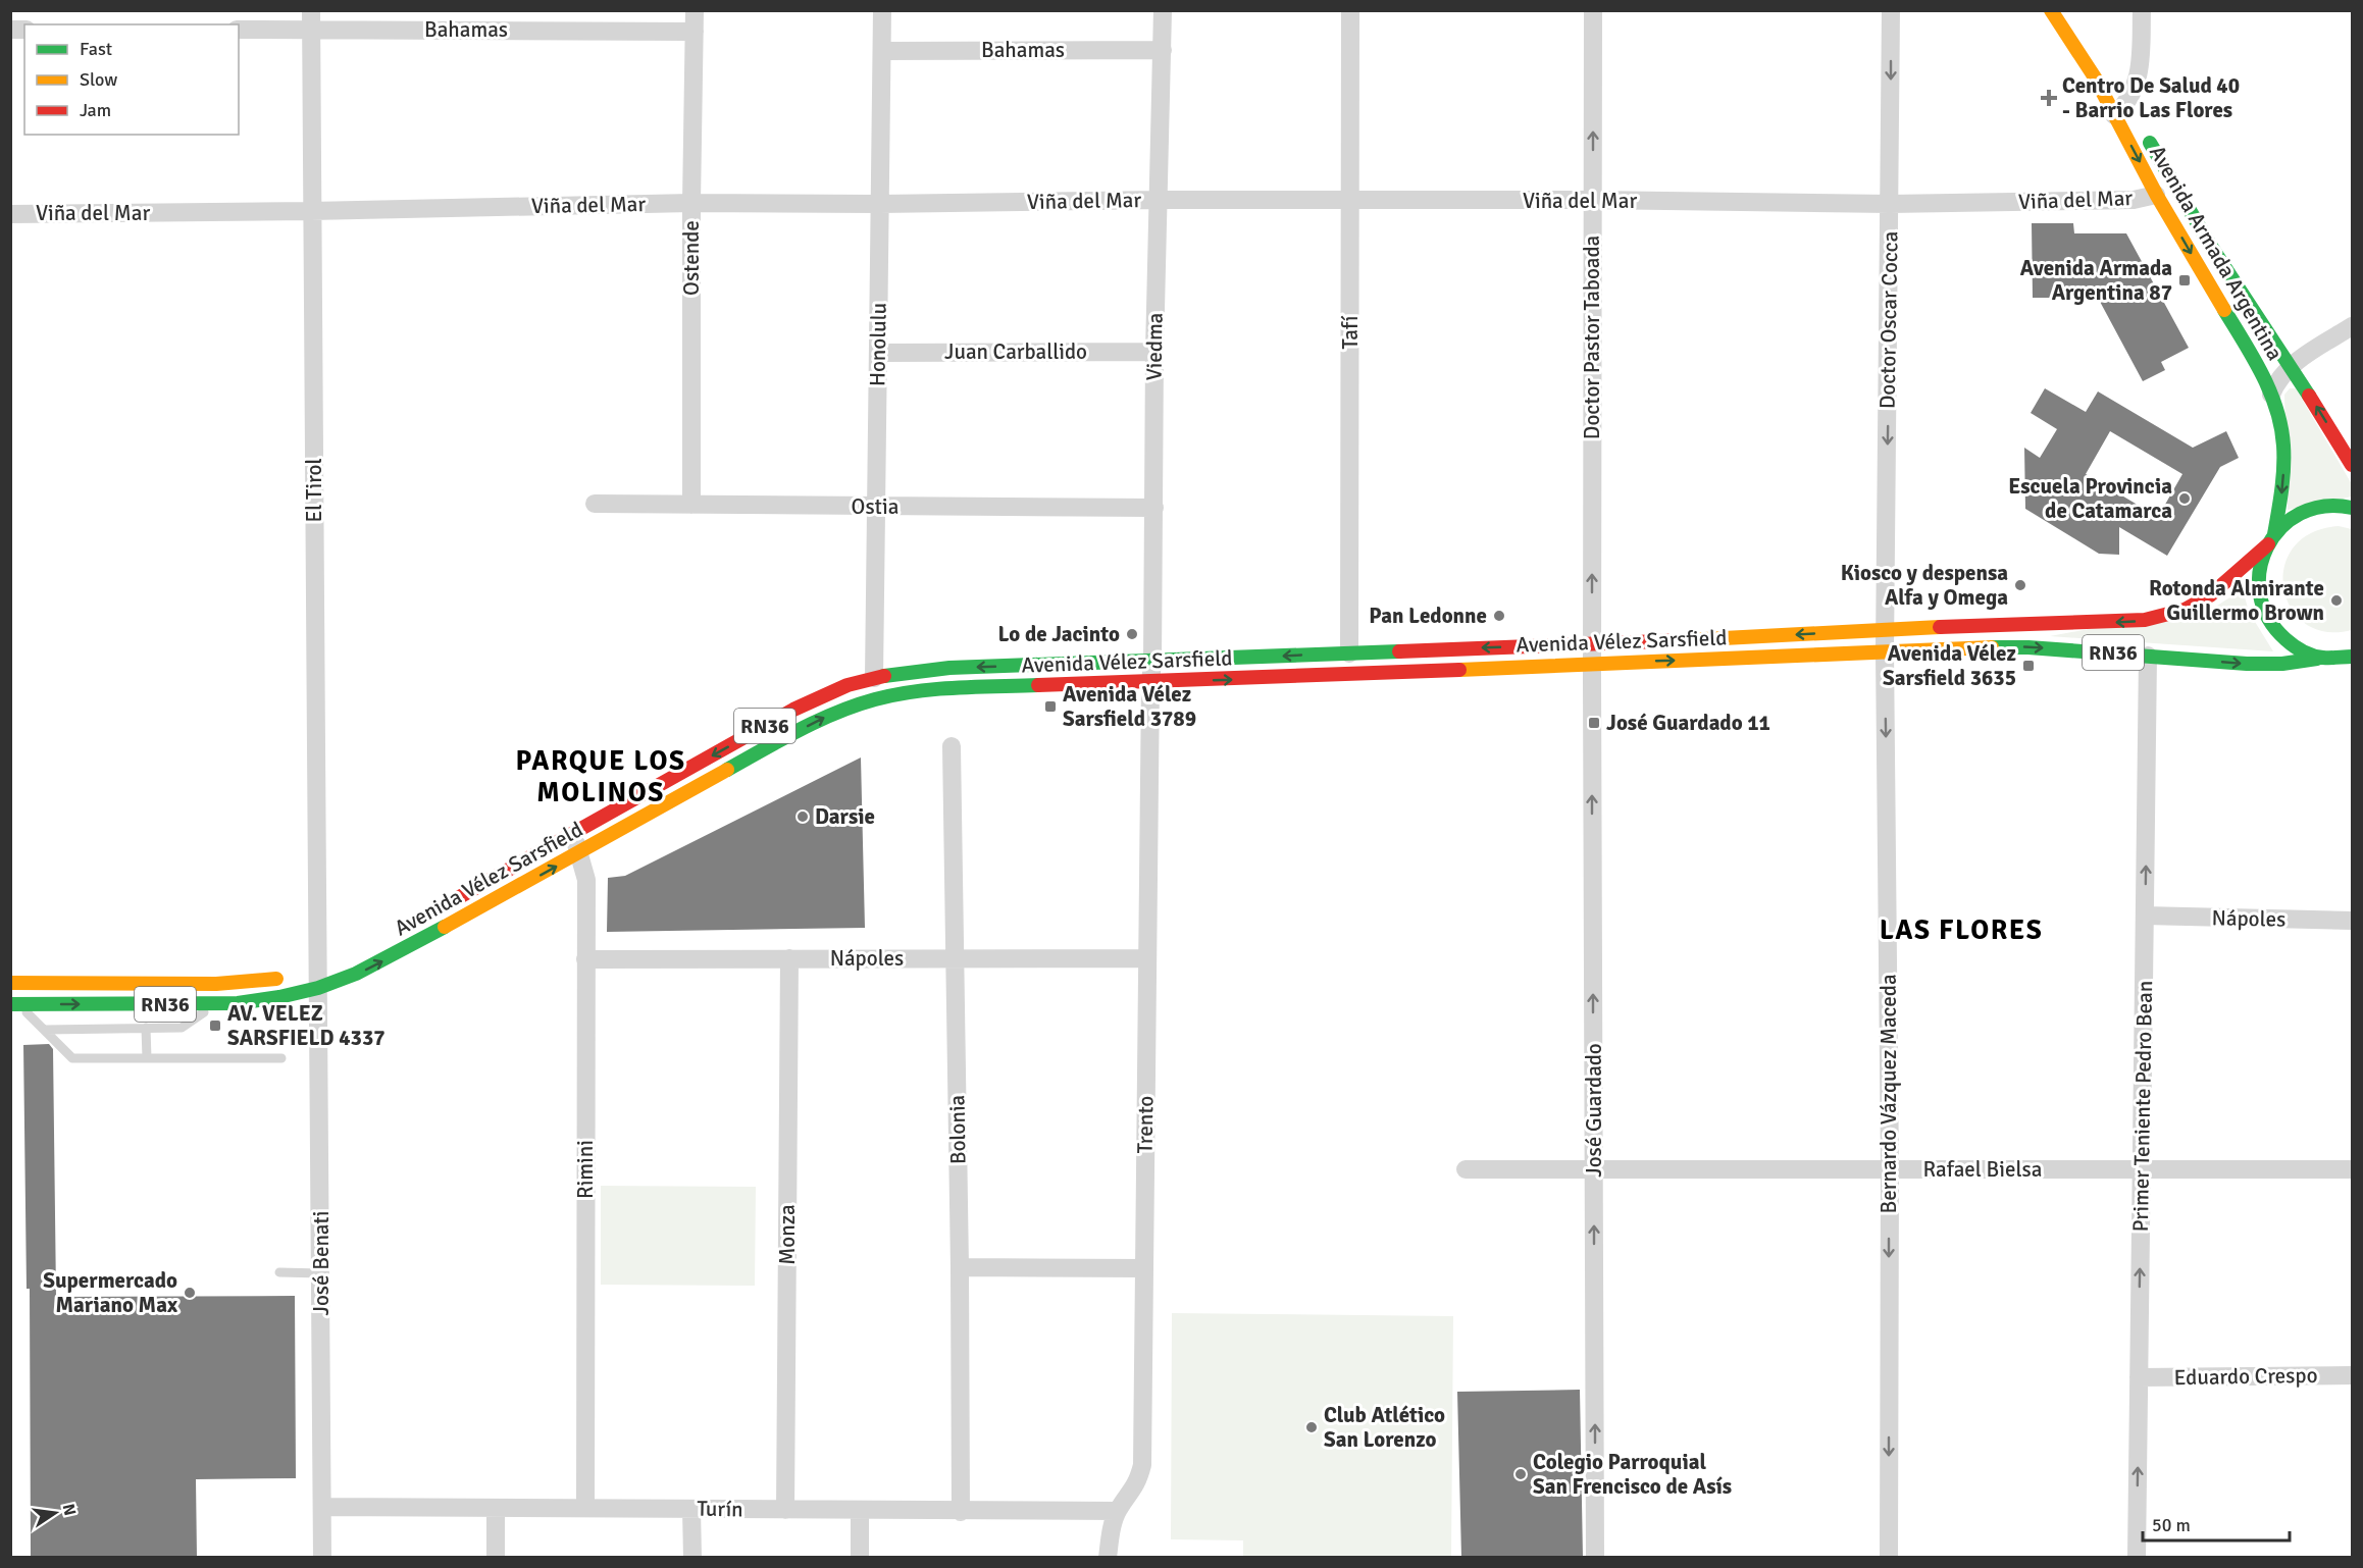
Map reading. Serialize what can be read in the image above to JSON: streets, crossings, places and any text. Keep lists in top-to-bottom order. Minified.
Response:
{"streets":{"main road":["Avenida Armada Argentina","Avenida Vélez Sarsfield","RN36"],"street":["Bahamas","Viña del Mar","Ostende","Doctor Oscar Cocca","Tafí","Doctor Pastor Taboada","Honolulu","Viedma","Juan Carballido","El Tirol","Ostia","Nápoles","Bernardo Vázquez Maceda","Primer Teniente Pedro Bean","José Guardado","Trento","Bolonia","Rimini","Rafael Bielsa","Monza","José Benati","Eduardo Crespo","Turín"]},"crossings":[["Bahamas","Ostende"],["Bahamas","Honolulu"],["Bahamas","Viedma"],["Bahamas","El Tirol"],["Viña del Mar","Avenida Armada Argentina"],["Viña del Mar","Ostende"],["Viña del Mar","Doctor Oscar Cocca"],["Viña del Mar","Tafí"],["Viña del Mar","Doctor Pastor Taboada"],["Viña del Mar","Honolulu"],["Viña del Mar","Viedma"],["Viña del Mar","El Tirol"],["Avenida Armada Argentina","Avenida Vélez Sarsfield"],["Avenida Armada Argentina","RN36"],["Ostende","Ostia"],["Doctor Oscar Cocca","Avenida Vélez Sarsfield"],["Doctor Oscar Cocca","Bernardo Vázquez Maceda"],["Tafí","Avenida Vélez Sarsfield"],["Doctor Pastor Taboada","Avenida Vélez Sarsfield"],["Doctor Pastor Taboada","José Guardado"],["Honolulu","Juan Carballido"],["Honolulu","Ostia"],["Honolulu","Avenida Vélez Sarsfield"],["Viedma","Juan Carballido"],["Viedma","Ostia"],["Viedma","Avenida Vélez Sarsfield"],["Viedma","Trento"],["El Tirol","José Benati"],["Avenida Vélez Sarsfield","RN36"],["Avenida Vélez Sarsfield","Bernardo Vázquez Maceda"],["Avenida Vélez Sarsfield","Primer Teniente Pedro Bean"],["Avenida Vélez Sarsfield","José Guardado"],["Avenida Vélez Sarsfield","Trento"],["Avenida Vélez Sarsfield","Rimini"],["Avenida Vélez Sarsfield","José Benati"],["Nápoles","Primer Teniente Pedro Bean"],["Nápoles","Trento"],["Nápoles","Bolonia"],["Nápoles","Rimini"],["Nápoles","Monza"],["Bernardo Vázquez Maceda","Rafael Bielsa"],["Primer Teniente Pedro Bean","Rafael Bielsa"],["Primer Teniente Pedro Bean","Eduardo Crespo"],["José Guardado","Rafael Bielsa"],["Trento","Turín"],["Bolonia","Turín"],["Rimini","Turín"],["Monza","Turín"],["José Benati","Turín"]],"one_way":["Doctor Oscar Cocca","Doctor Pastor Taboada","Bernardo Vázquez Maceda","Primer Teniente Pedro Bean","José Guardado"],"districts":["PARQUE LOS MOLINOS","LAS FLORES"],"places":{"health":["Centro De Salud 40 - Barrio Las Flores"],"transit":["Avenida Armada Argentina 87","Avenida Vélez Sarsfield 3635","Avenida Vélez Sarsfield 3789","José Guardado 11","AV. VELEZ SARSFIELD 4337"],"other":["Escuela Provincia de Catamarca","Kiosco y despensa Alfa y Omega","Rotonda Almirante Guillermo Brown","Pan Ledonne","Lo de Jacinto","Darsie","Supermercado Mariano Max","Club Atlético San Lorenzo","Colegio Parroquial San Frencisco de Asís"]},"legend":["Fast","Slow","Jam"],"scale_bar":"50 m","north":"right"}
